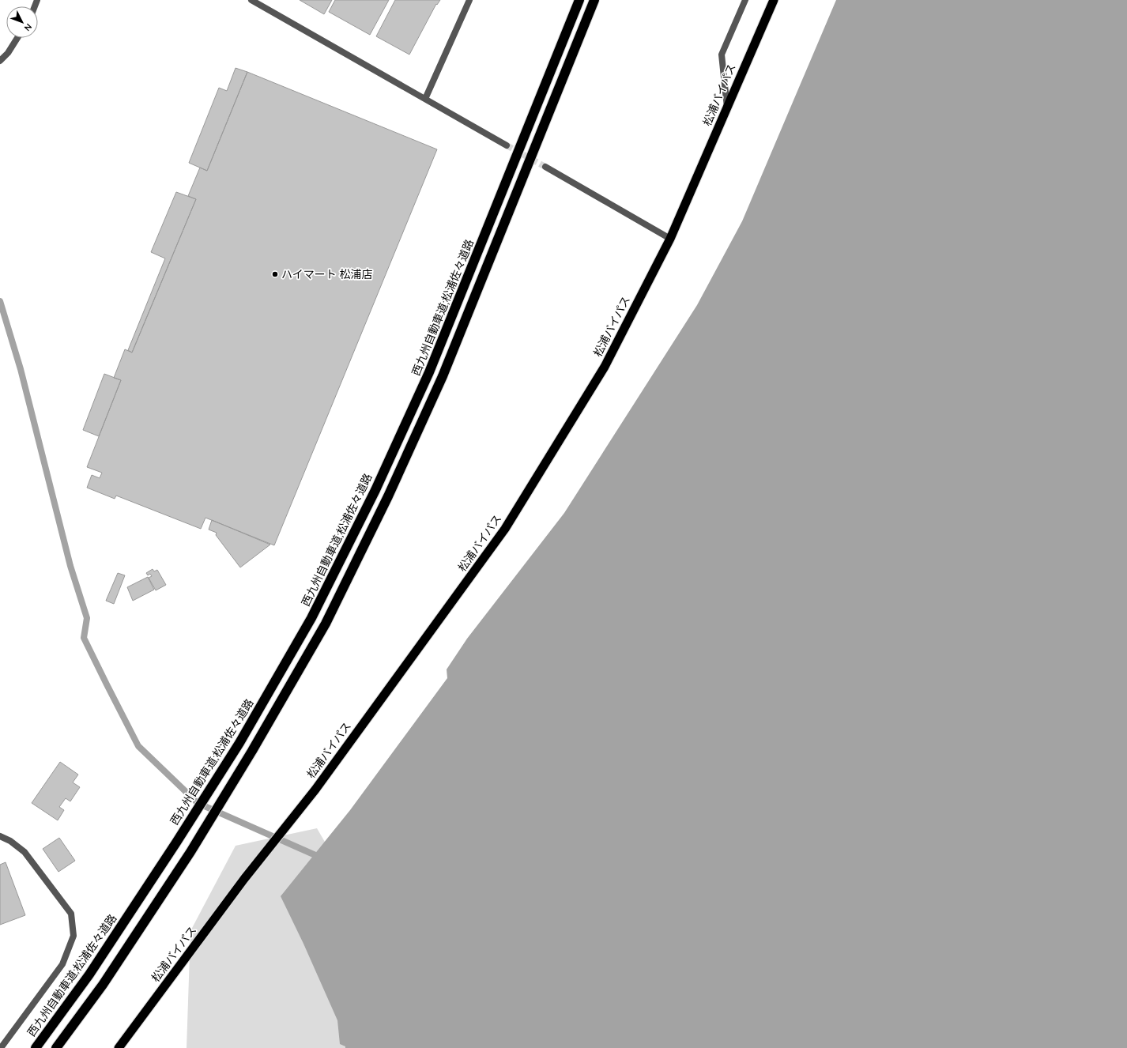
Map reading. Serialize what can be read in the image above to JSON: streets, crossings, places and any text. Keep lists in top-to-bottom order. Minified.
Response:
{"streets":{"highway":["松浦バイパス","西九州自動車道;松浦佐々道路"]},"places":["ハイマート 松浦店"],"north":"bottom right"}
